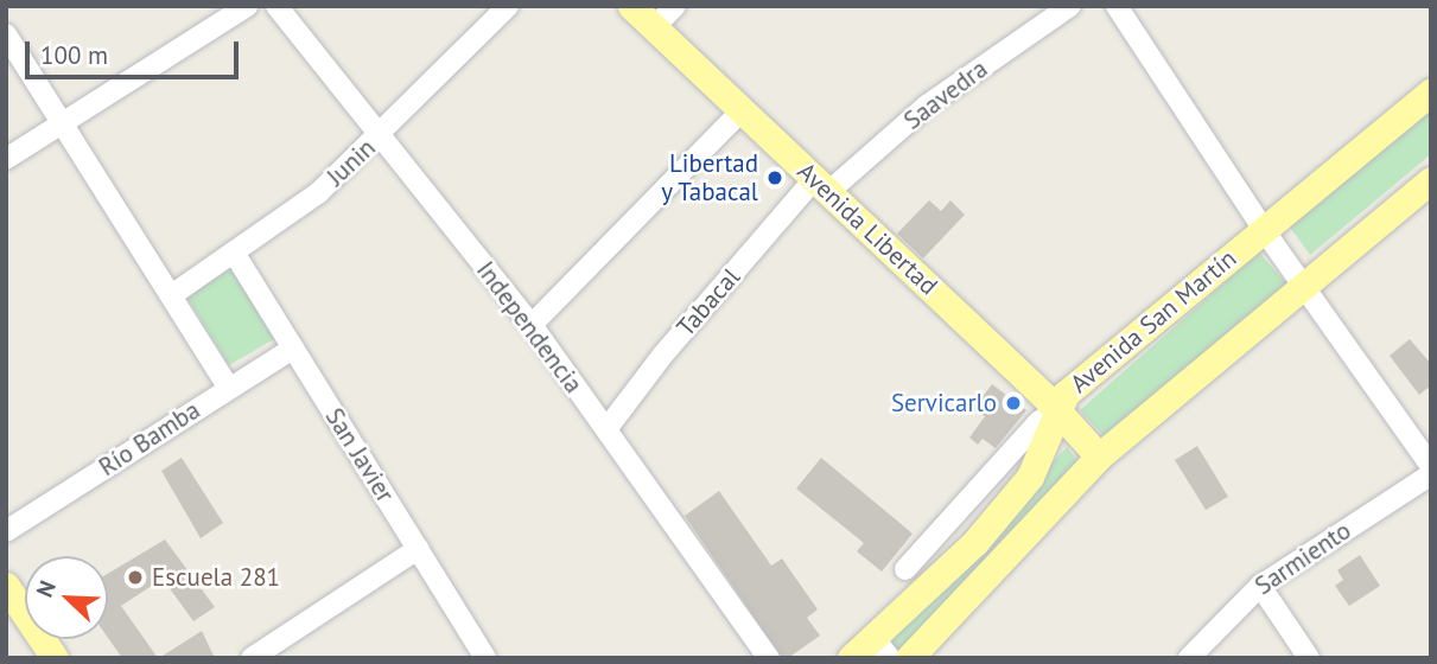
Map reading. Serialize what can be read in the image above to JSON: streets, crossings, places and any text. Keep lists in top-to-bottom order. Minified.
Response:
{"streets":{"main road":["Avenida Libertad","Avenida San Martín"],"street":["Saavedra","Junin","Tabacal","Independencia","Río Bamba","San Javier","Sarmiento"]},"crossings":[["Saavedra","Avenida Libertad"],["Saavedra","Tabacal"],["Junin","Independencia"],["Junin","San Javier"],["Avenida Libertad","Tabacal"],["Avenida Libertad","Avenida San Martín"],["Tabacal","Independencia"],["Río Bamba","San Javier"]],"places":["Libertad y Tabacal","Servicarlo","Escuela 281"],"scale_bar":"100 m","north":"top left"}
